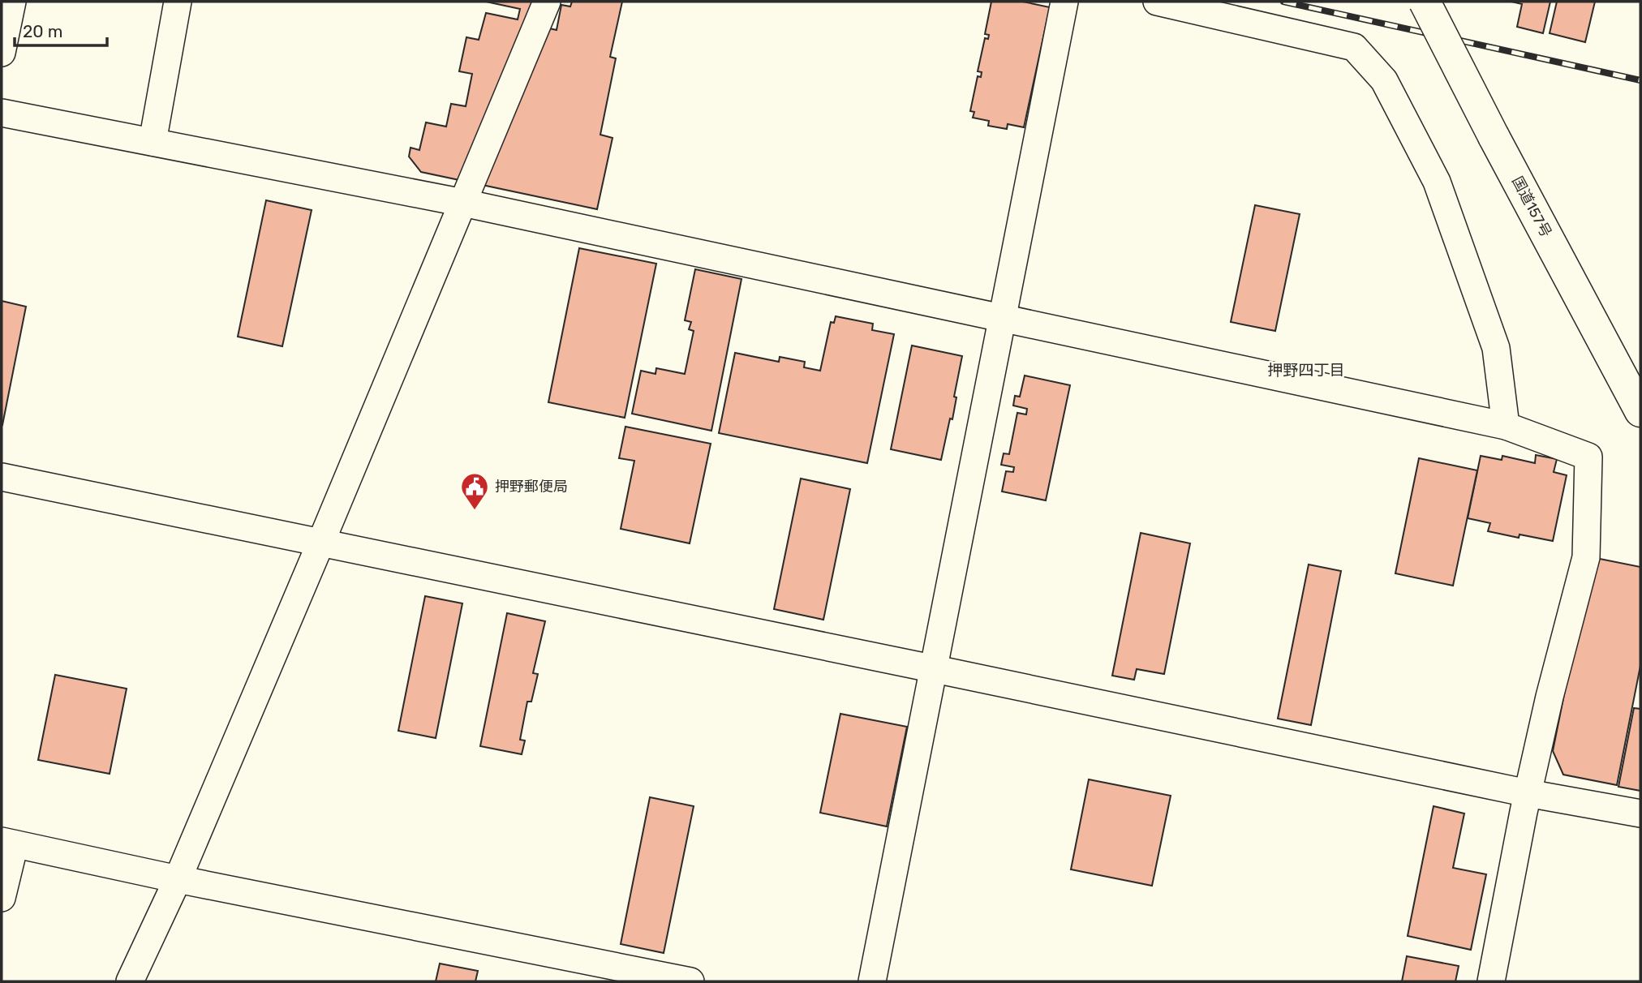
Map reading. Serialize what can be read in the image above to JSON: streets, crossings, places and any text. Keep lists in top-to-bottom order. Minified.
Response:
{"streets":{"highway":["国道157号"]},"districts":["押野四丁目"],"places":{"public building":["押野郵便局"]},"scale_bar":"20 m"}
